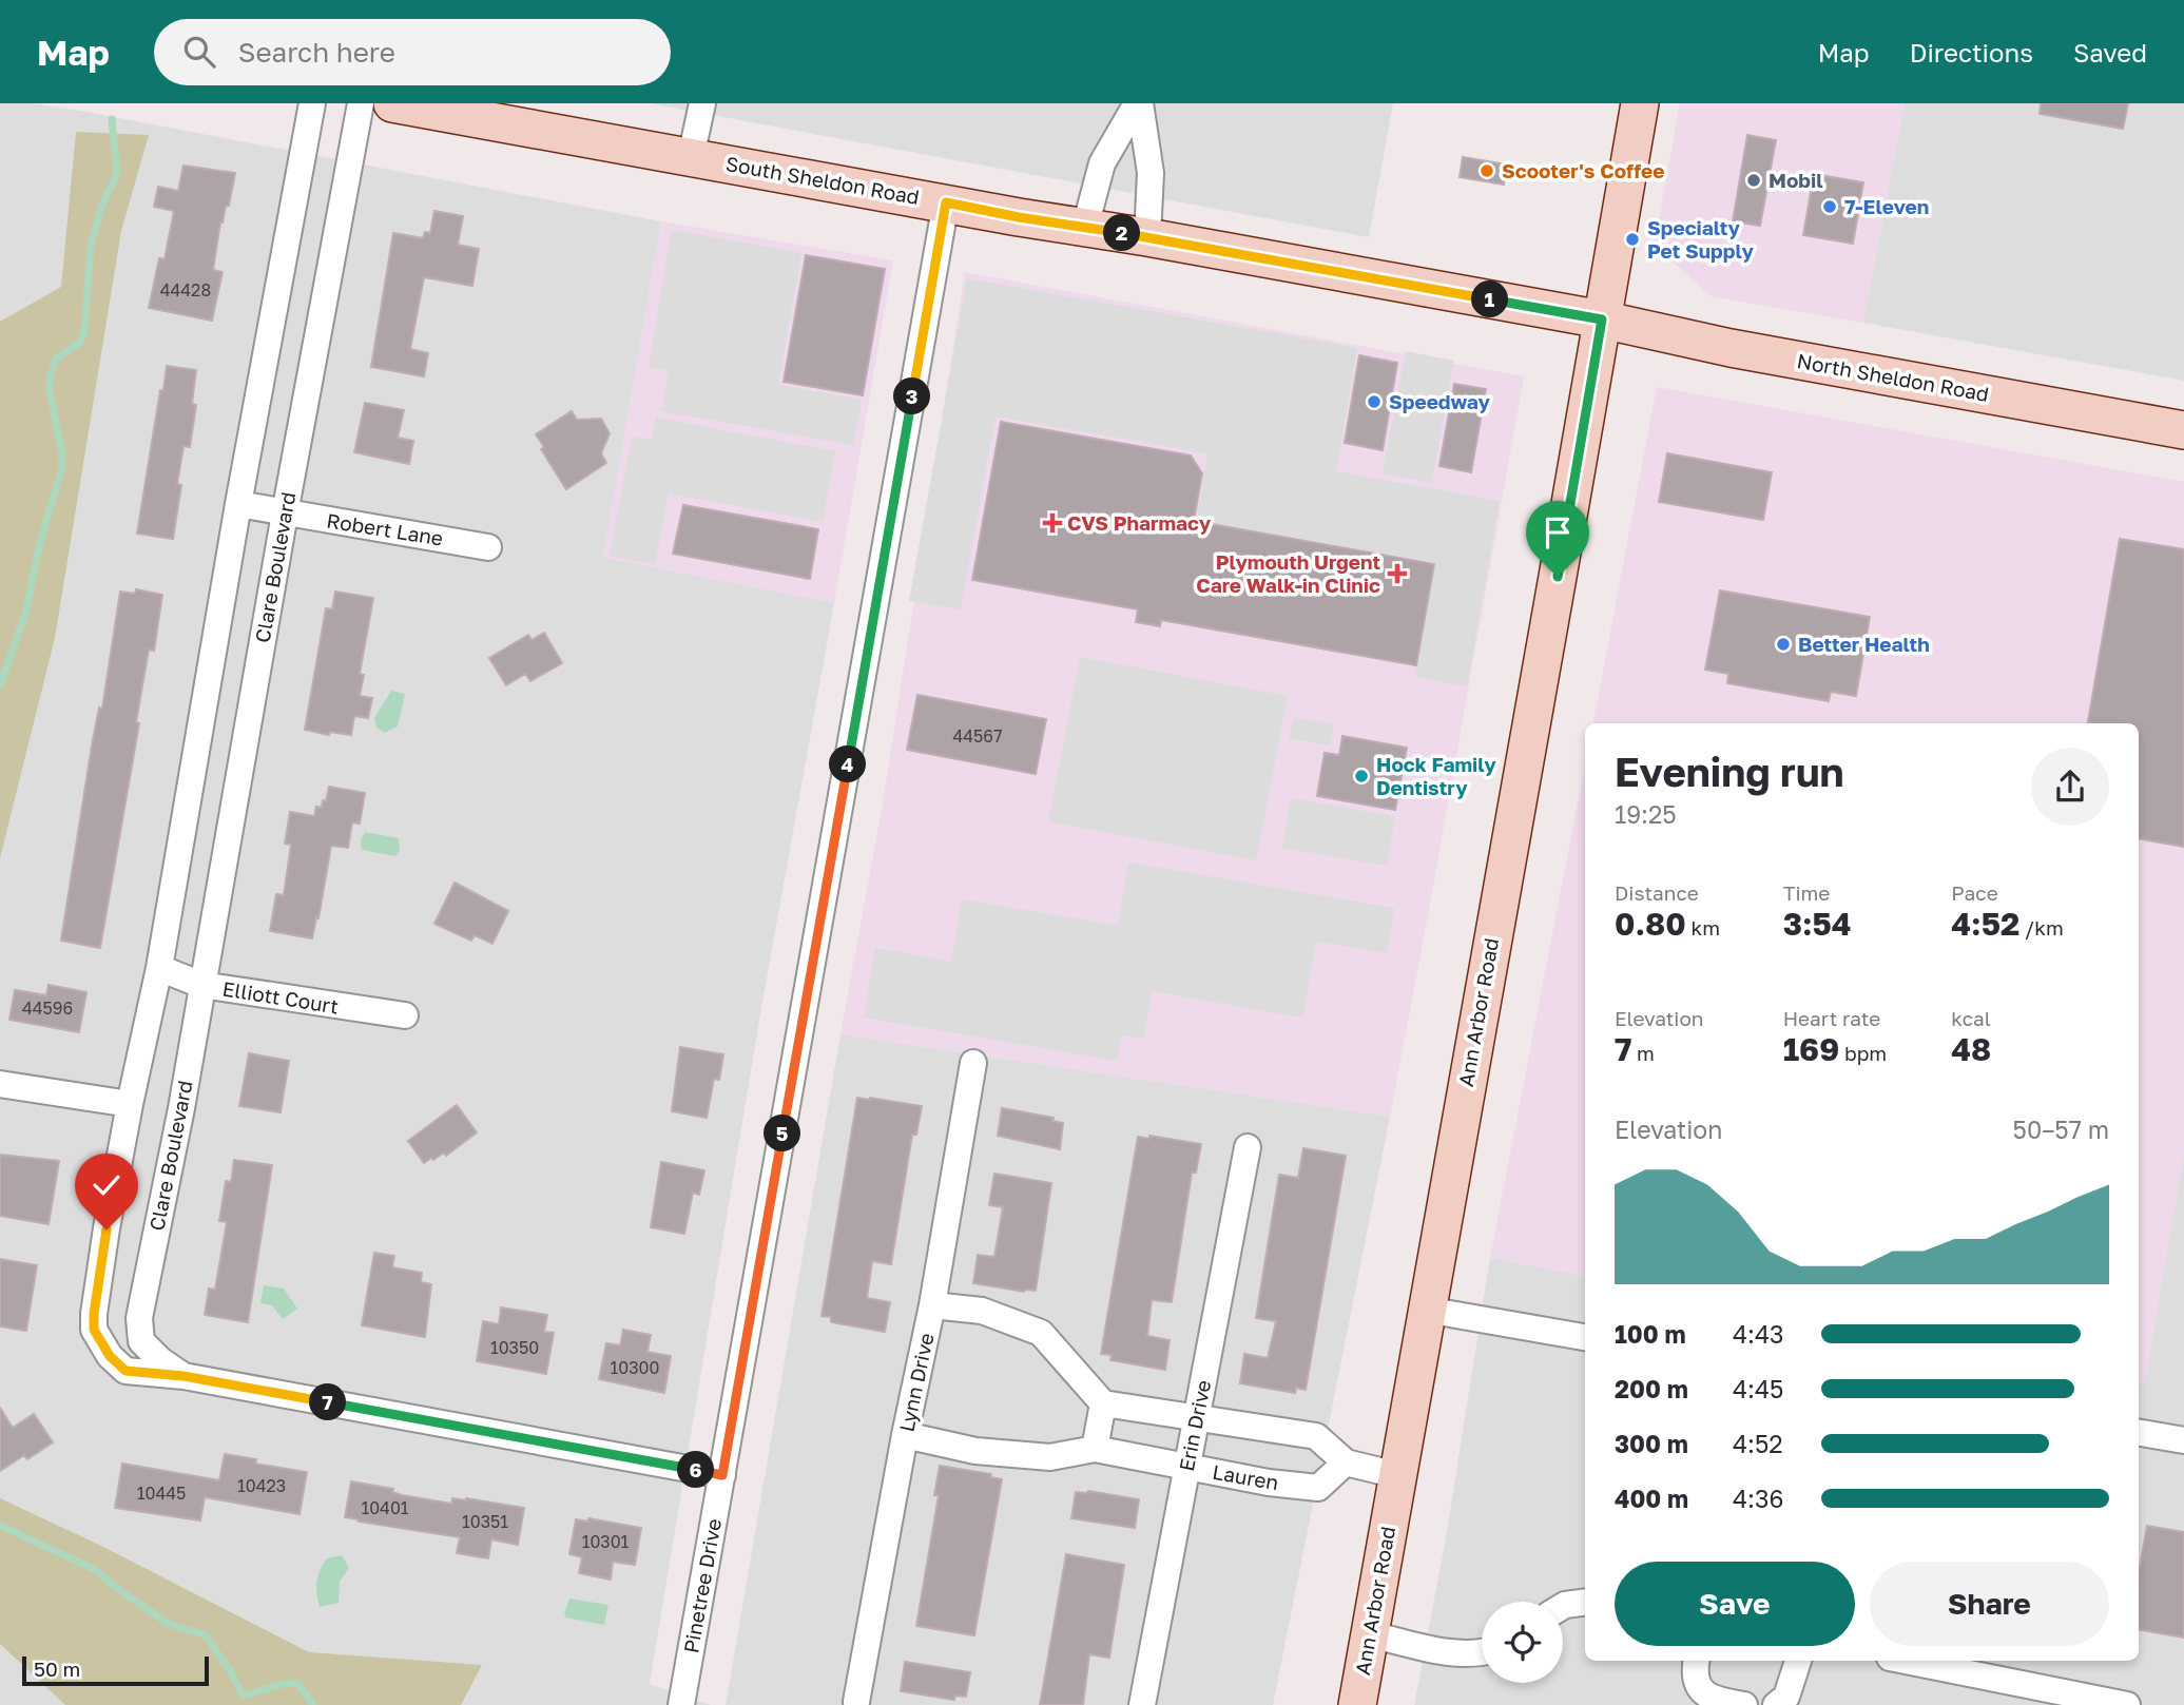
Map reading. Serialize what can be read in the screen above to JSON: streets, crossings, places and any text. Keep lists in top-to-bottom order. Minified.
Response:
{"streets":{"main road":["South Sheldon Road","North Sheldon Road","Ann Arbor Road"],"street":["Robert Lane","Clare Boulevard","Elliott Court","Lynn Drive","Erin Drive","Lauren","Pinetree Drive"]},"crossings":[["South Sheldon Road","North Sheldon Road"],["South Sheldon Road","Ann Arbor Road"],["South Sheldon Road","Pinetree Drive"],["North Sheldon Road","Ann Arbor Road"],["Robert Lane","Clare Boulevard"],["Clare Boulevard","Elliott Court"],["Lynn Drive","Lauren"],["Erin Drive","Lauren"]],"places":{"other":["Scooter's Coffee","Mobil","7-Eleven","Specialty Pet Supply","Speedway","Better Health","Hock Family Dentistry"],"health":["CVS Pharmacy","Plymouth Urgent Care Walk-in Clinic"]},"house_numbers":["44428","44567","44596","10350","10300","10423","10445","10401","10351","10301"],"scale_bar":"50 m","page":{"header":"Map","search":"Search here","nav":["Map","Directions","Saved"],"pins":["2","1","3","4","5","7","6"],"heading":["Evening run","19:25"],"stats":[["Distance","0.80 km"],["Time","3:54"],["Pace","4:52 /km"],["Elevation","7 m"],["Heart rate","169 bpm"],["kcal","48"]],"chart":["Elevation","50–57 m"],"list":[{"name":"100 m","note":"4:43"},{"name":"200 m","note":"4:45"},{"name":"300 m","note":"4:52"},{"name":"400 m","note":"4:36"}],"buttons":["Save","Share"],"scale":"50 m"}}
